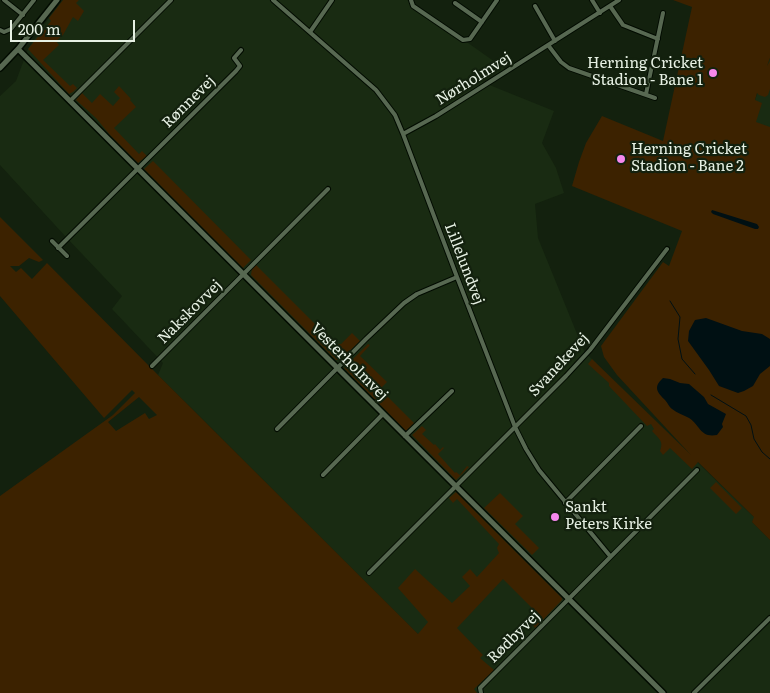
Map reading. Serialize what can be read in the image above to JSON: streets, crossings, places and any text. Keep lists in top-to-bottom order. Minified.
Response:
{"streets":{"street":["Nørholmvej","Rønnevej","Lillelundvej","Nakskovvej","Vesterholmvej","Svanekevej","Rødbyvej"]},"crossings":[["Nørholmvej","Lillelundvej"],["Rønnevej","Vesterholmvej"],["Lillelundvej","Svanekevej"],["Nakskovvej","Vesterholmvej"],["Vesterholmvej","Svanekevej"],["Vesterholmvej","Rødbyvej"]],"places":["Herning Cricket Stadion - Bane 1","Herning Cricket Stadion - Bane 2","Sankt Peters Kirke"],"scale_bar":"200 m"}
